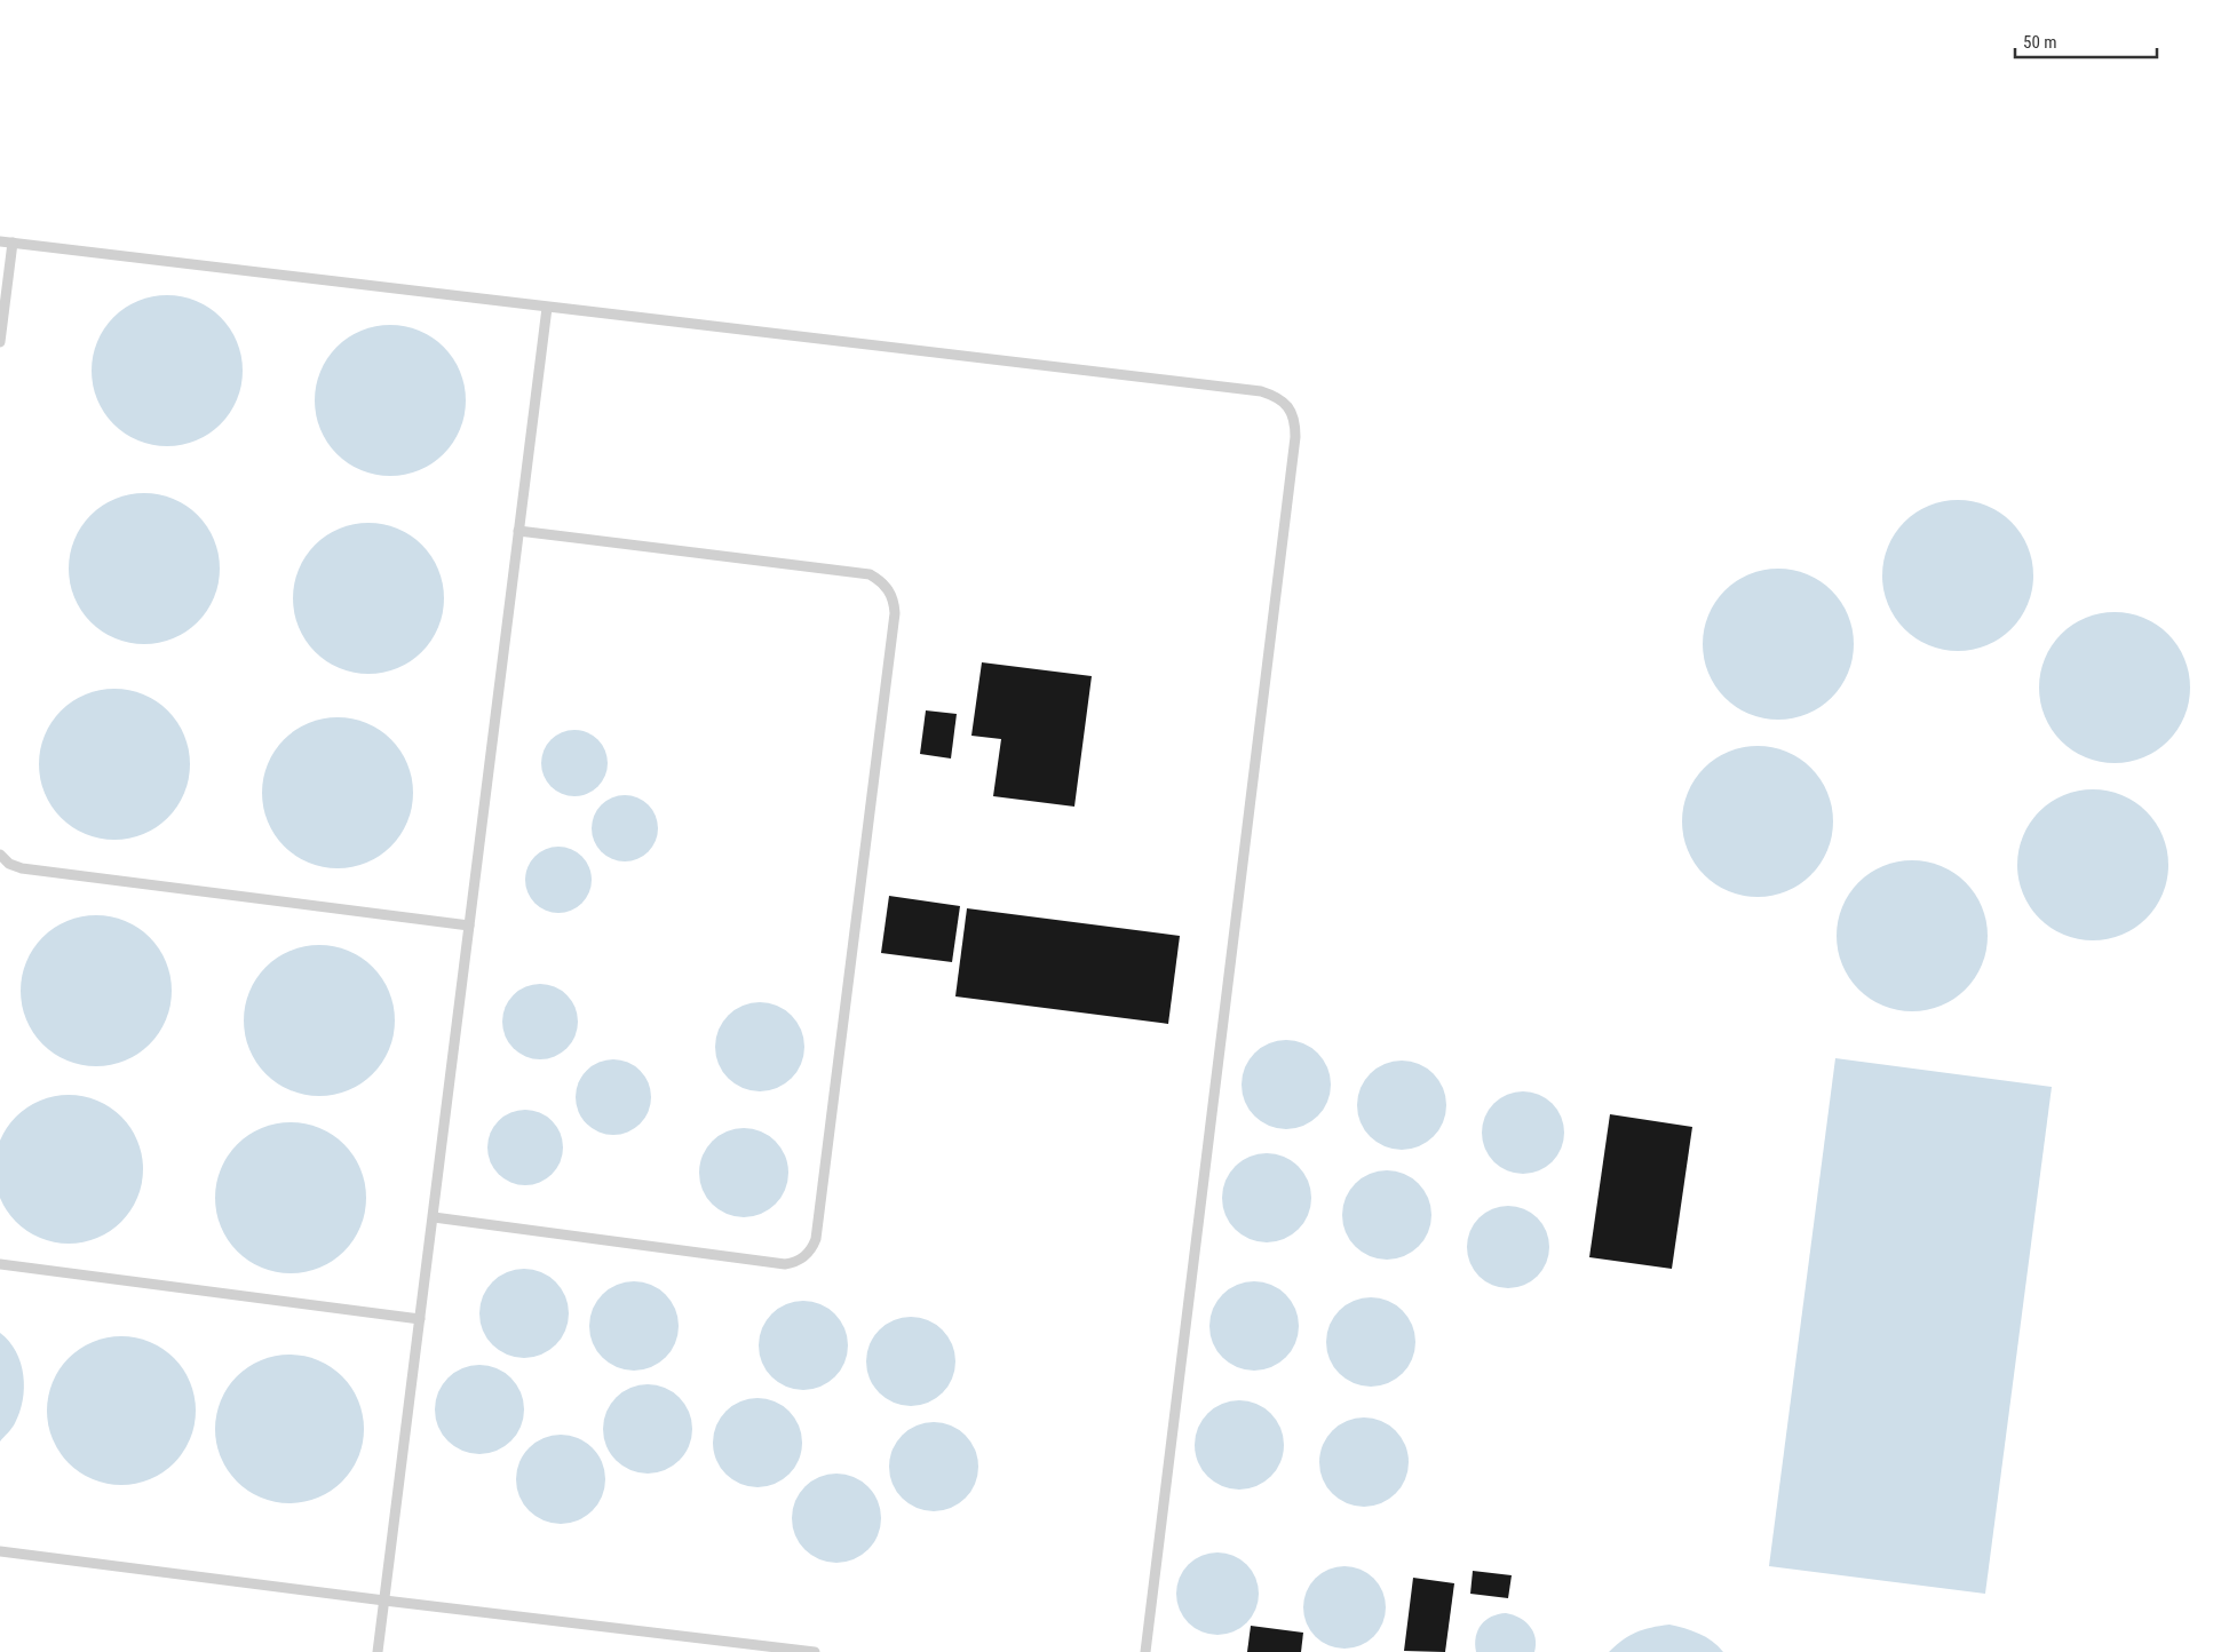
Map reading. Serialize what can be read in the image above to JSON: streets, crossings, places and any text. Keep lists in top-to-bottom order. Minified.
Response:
{"scale_bar":"50 m"}
